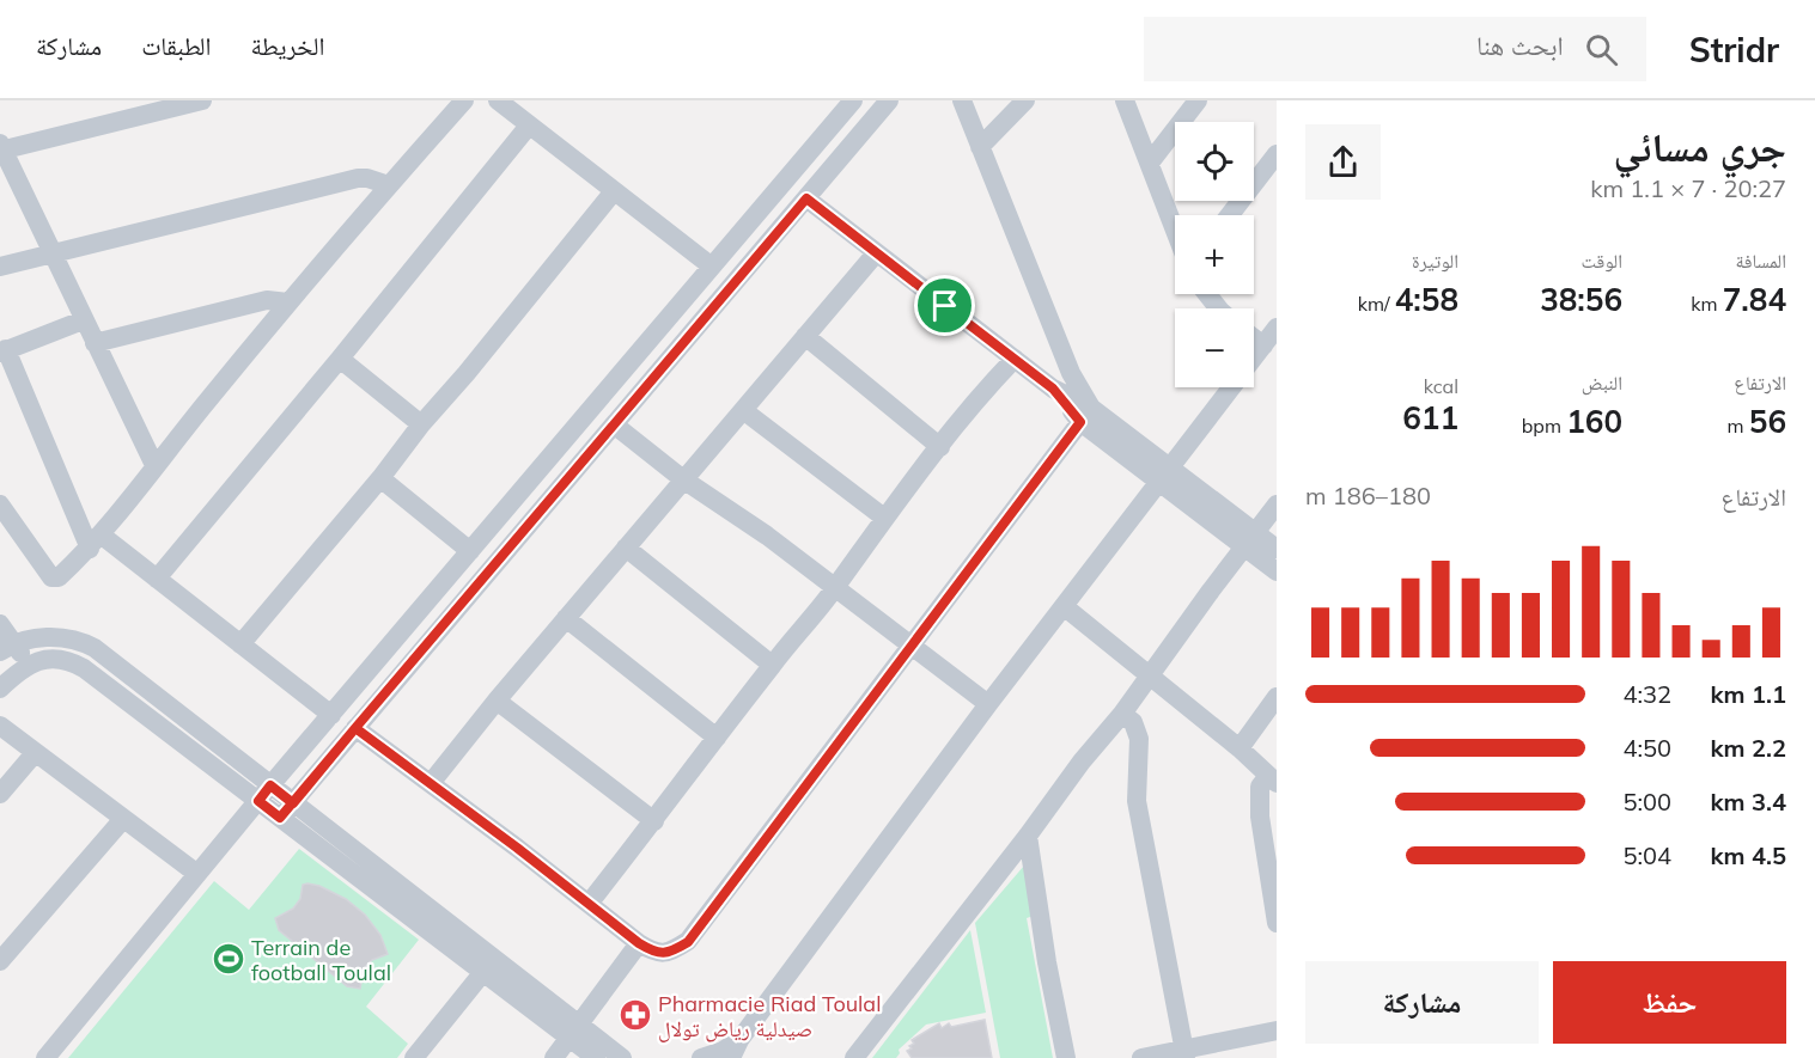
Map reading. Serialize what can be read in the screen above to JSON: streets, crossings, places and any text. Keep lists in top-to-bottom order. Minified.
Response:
{"places":{"sports":["Terrain de football Toulal"],"pharmacy":["Pharmacie Riad Toulal صيدلية رياض تولال"]},"page":{"header":"Stridr","search":"ابحث هنا","nav":["الخريطة","الطبقات","مشاركة"],"heading":["جري مسائي","20:27 · 7 × 1.1 km"],"map_buttons":["+","−"],"stats":[["المسافة","7.84 km"],["الوقت","38:56"],["الوتيرة","4:58 /km"],["الارتفاع","56 m"],["النبض","160 bpm"],["kcal","611"]],"chart":["الارتفاع","180–186 m"],"list":[{"name":"1.1 km","note":"4:32"},{"name":"2.2 km","note":"4:50"},{"name":"3.4 km","note":"5:00"},{"name":"4.5 km","note":"5:04"}],"buttons":["حفظ","مشاركة"]}}
